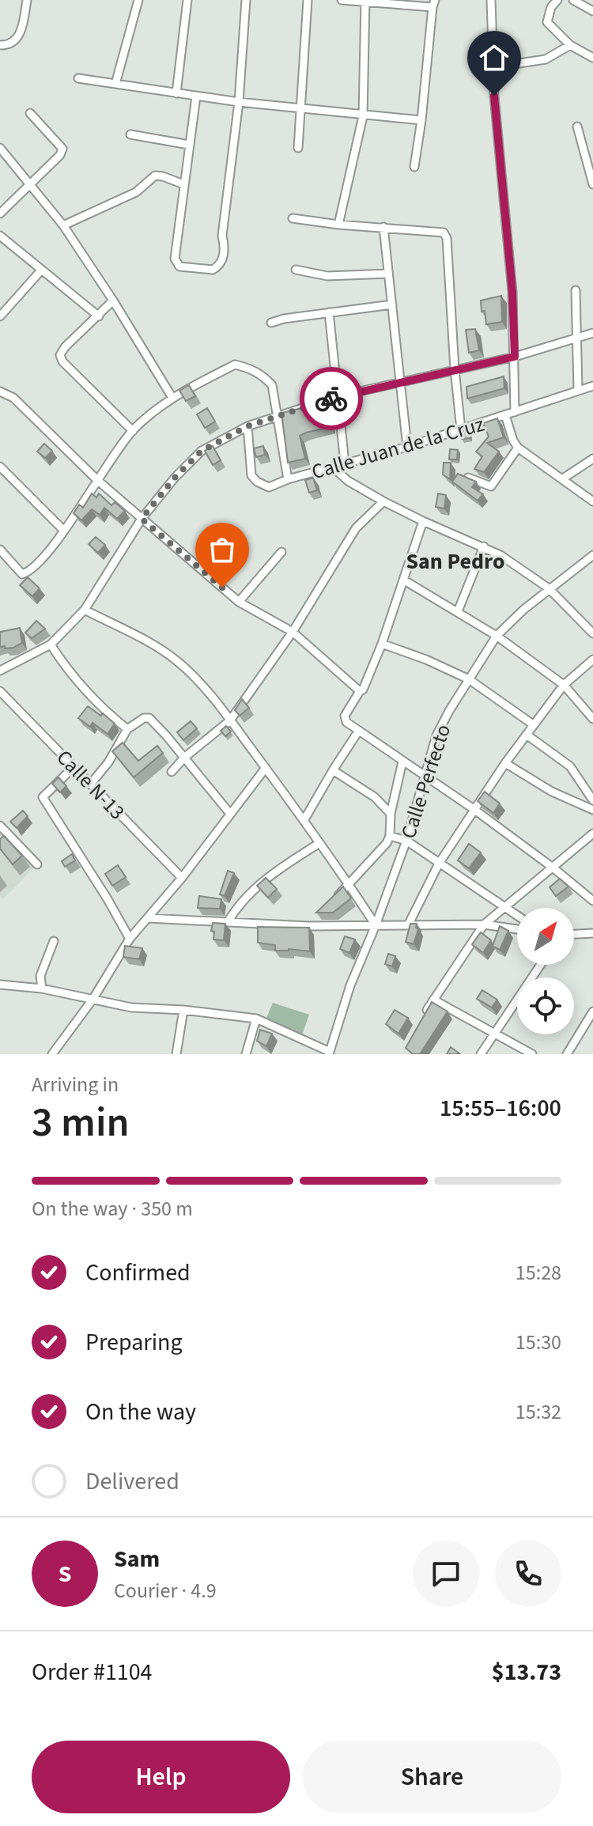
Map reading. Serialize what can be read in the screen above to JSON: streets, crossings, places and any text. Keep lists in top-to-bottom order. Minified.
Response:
{"streets":{"street":["Calle Juan de la Cruz","Calle Perfecto","Calle N-13"]},"districts":["San Pedro"],"north":"top right","page":{"heading":["3 min","Arriving in","15:55–16:00"],"panel":["Sam","Courier · 4.9","Order #1104","$13.73"],"bar":"On the way · 350 m","list":[["Confirmed","15:28"],["Preparing","15:30"],["On the way","15:32"],"Delivered"],"round":"S","buttons":["Help","Share"]}}
